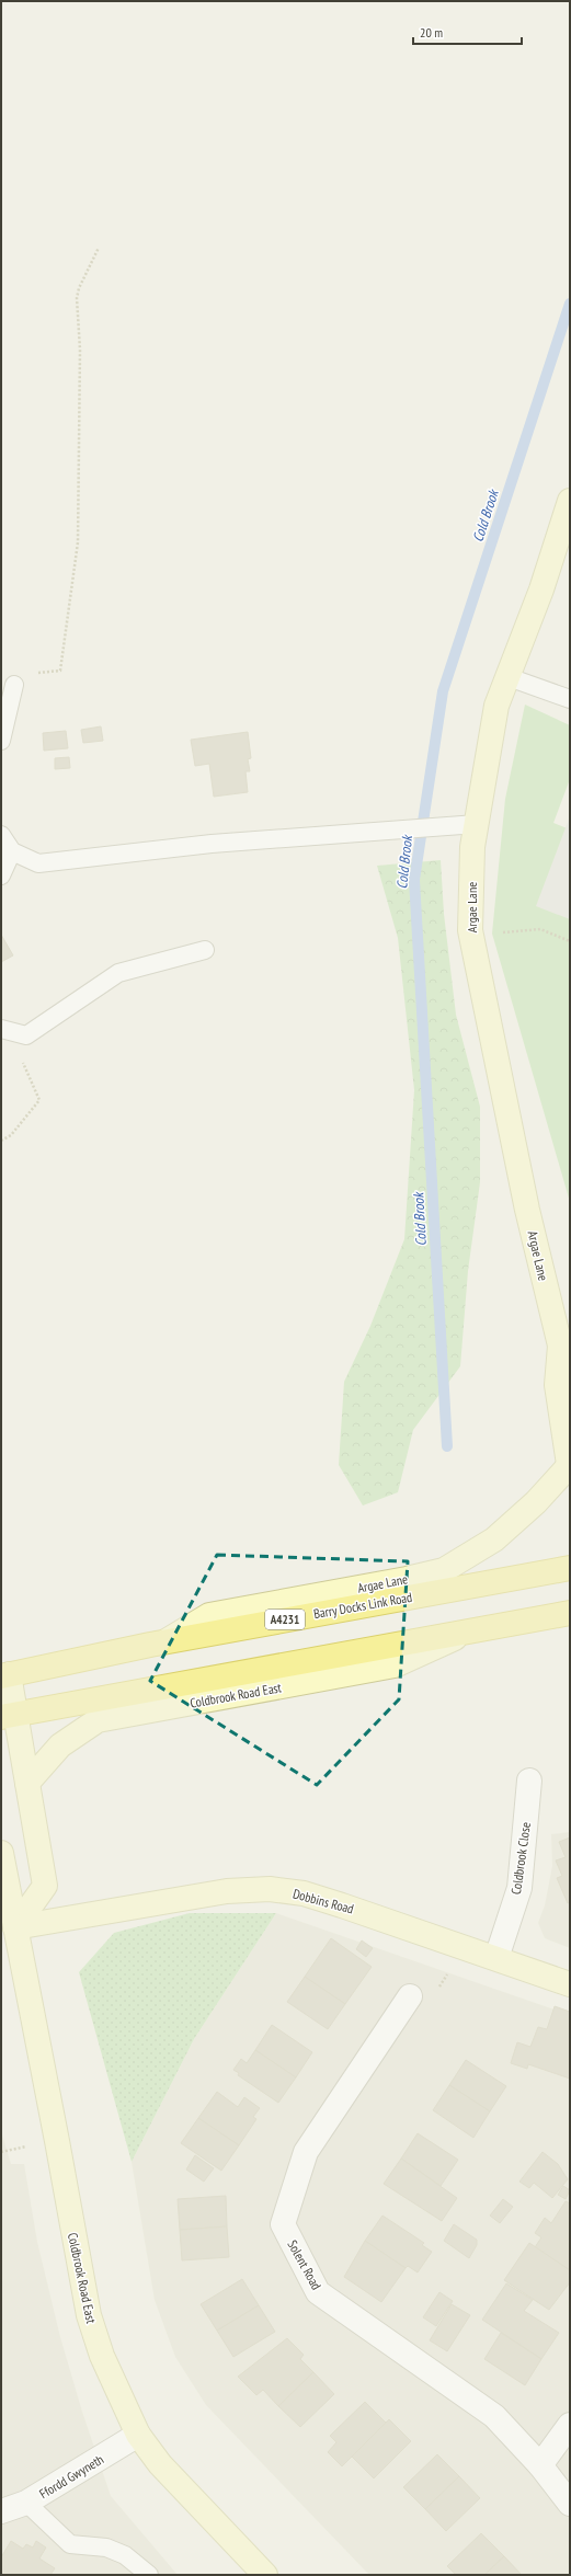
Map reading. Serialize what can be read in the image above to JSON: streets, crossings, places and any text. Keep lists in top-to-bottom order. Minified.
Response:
{"streets":{"main road":["Barry Docks Link Road","A4231"],"street":["Argae Lane","Coldbrook Road East","Coldbrook Close","Dobbins Road","Solent Road","Ffordd Gwyneth"]},"crossings":[["Argae Lane","Barry Docks Link Road"],["Coldbrook Road East","Dobbins Road"],["Coldbrook Road East","Ffordd Gwyneth"],["Coldbrook Close","Dobbins Road"]],"water":["Cold Brook"],"scale_bar":"20 m"}
